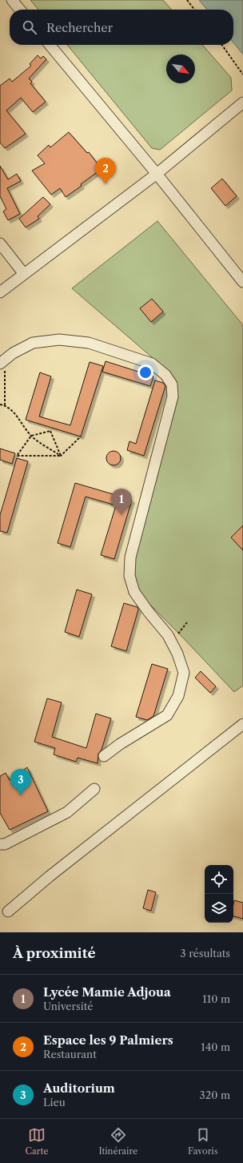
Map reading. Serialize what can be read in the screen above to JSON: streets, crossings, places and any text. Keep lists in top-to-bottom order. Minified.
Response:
{"north":"bottom right","page":{"search":"Rechercher","pins":["2","1","3"],"heading":["À proximité","3 résultats"],"list":[{"mark":"1","name":"Lycée Mamie Adjoua","note":"Université","value":"110 m"},{"mark":"2","name":"Espace les 9 Palmiers","note":"Restaurant","value":"140 m"},{"mark":"3","name":"Auditorium","note":"Lieu","value":"320 m"}],"nav":["Carte","Itinéraire","Favoris"]}}
